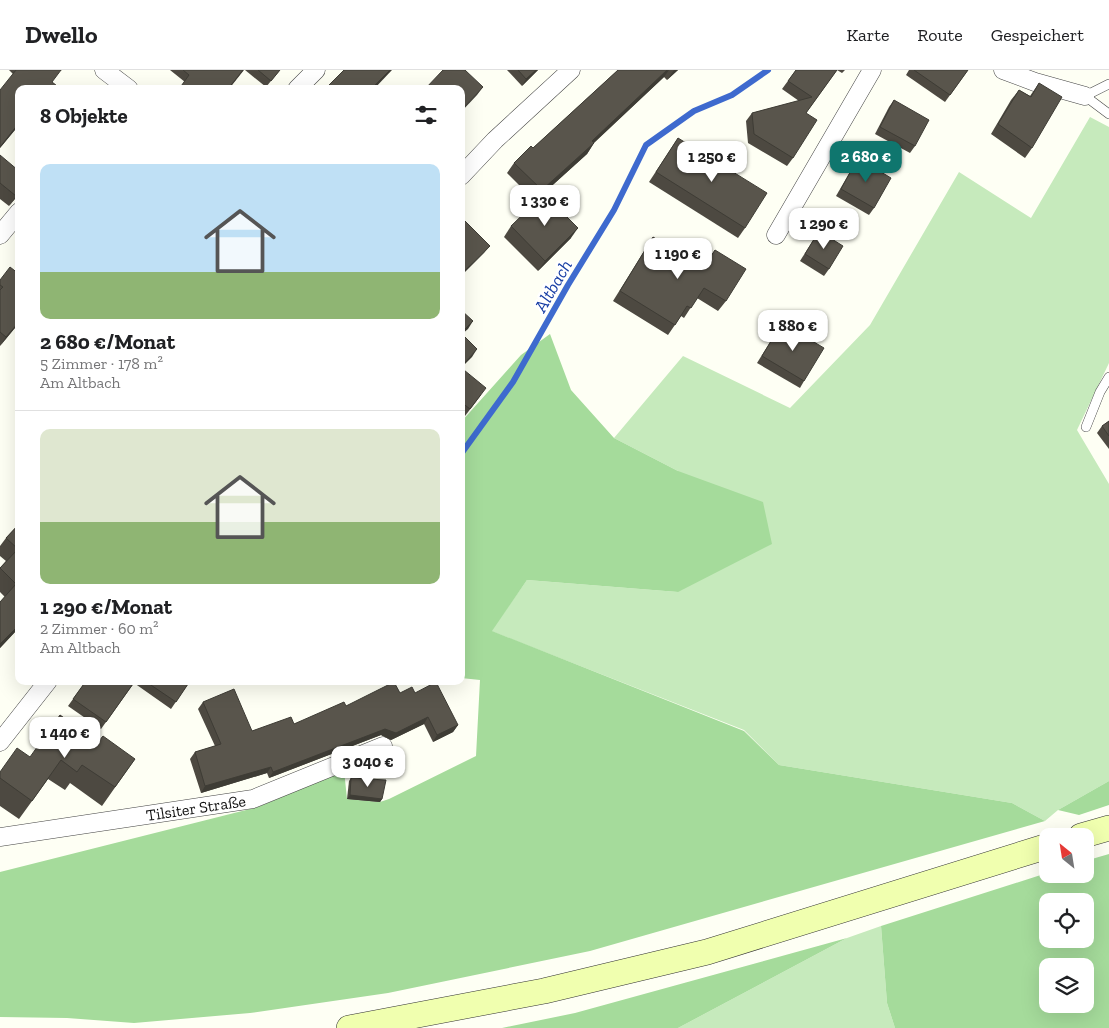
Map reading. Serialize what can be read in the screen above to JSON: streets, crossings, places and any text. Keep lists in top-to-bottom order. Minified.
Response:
{"streets":{"street":["Tilsiter Straße"]},"water":["Altbach"],"north":"top left","page":{"header":"Dwello","nav":["Karte","Route","Gespeichert"],"heading":"8 Objekte","price":["1 250 €","2 680 €","1 330 €","1 290 €","1 190 €","1 880 €","1 440 €","3 040 €"],"list":[{"name":"2 680 €/Monat","note":"5 Zimmer · 178 m² · Am Altbach"},{"name":"1 290 €/Monat","note":"2 Zimmer · 60 m² · Am Altbach"}]}}
